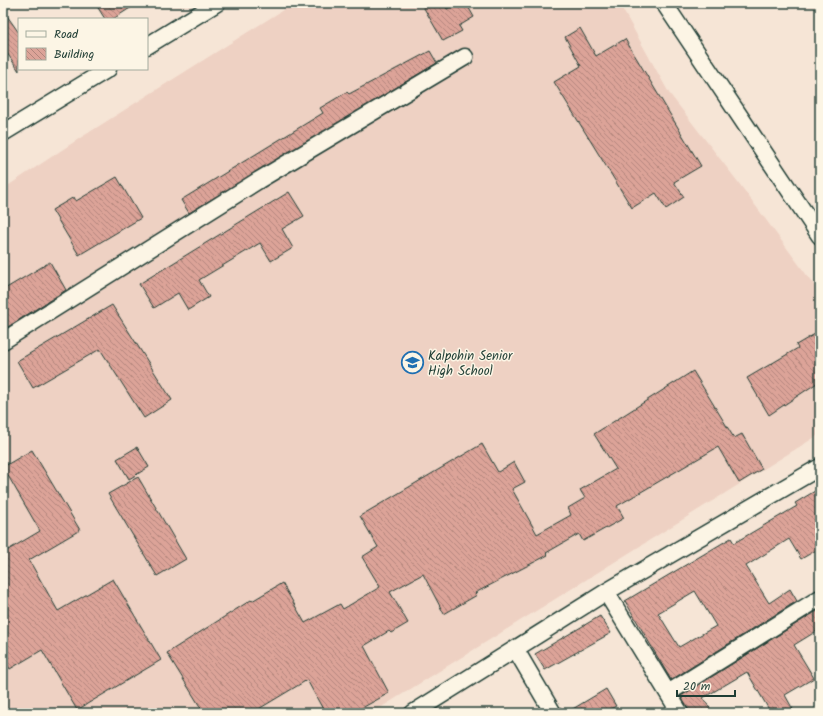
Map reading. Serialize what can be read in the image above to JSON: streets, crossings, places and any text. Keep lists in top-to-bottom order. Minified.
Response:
{"places":{"school or university":["Kalpohin Senior High School"]},"legend":["Road","Building"],"scale_bar":"20 m"}
